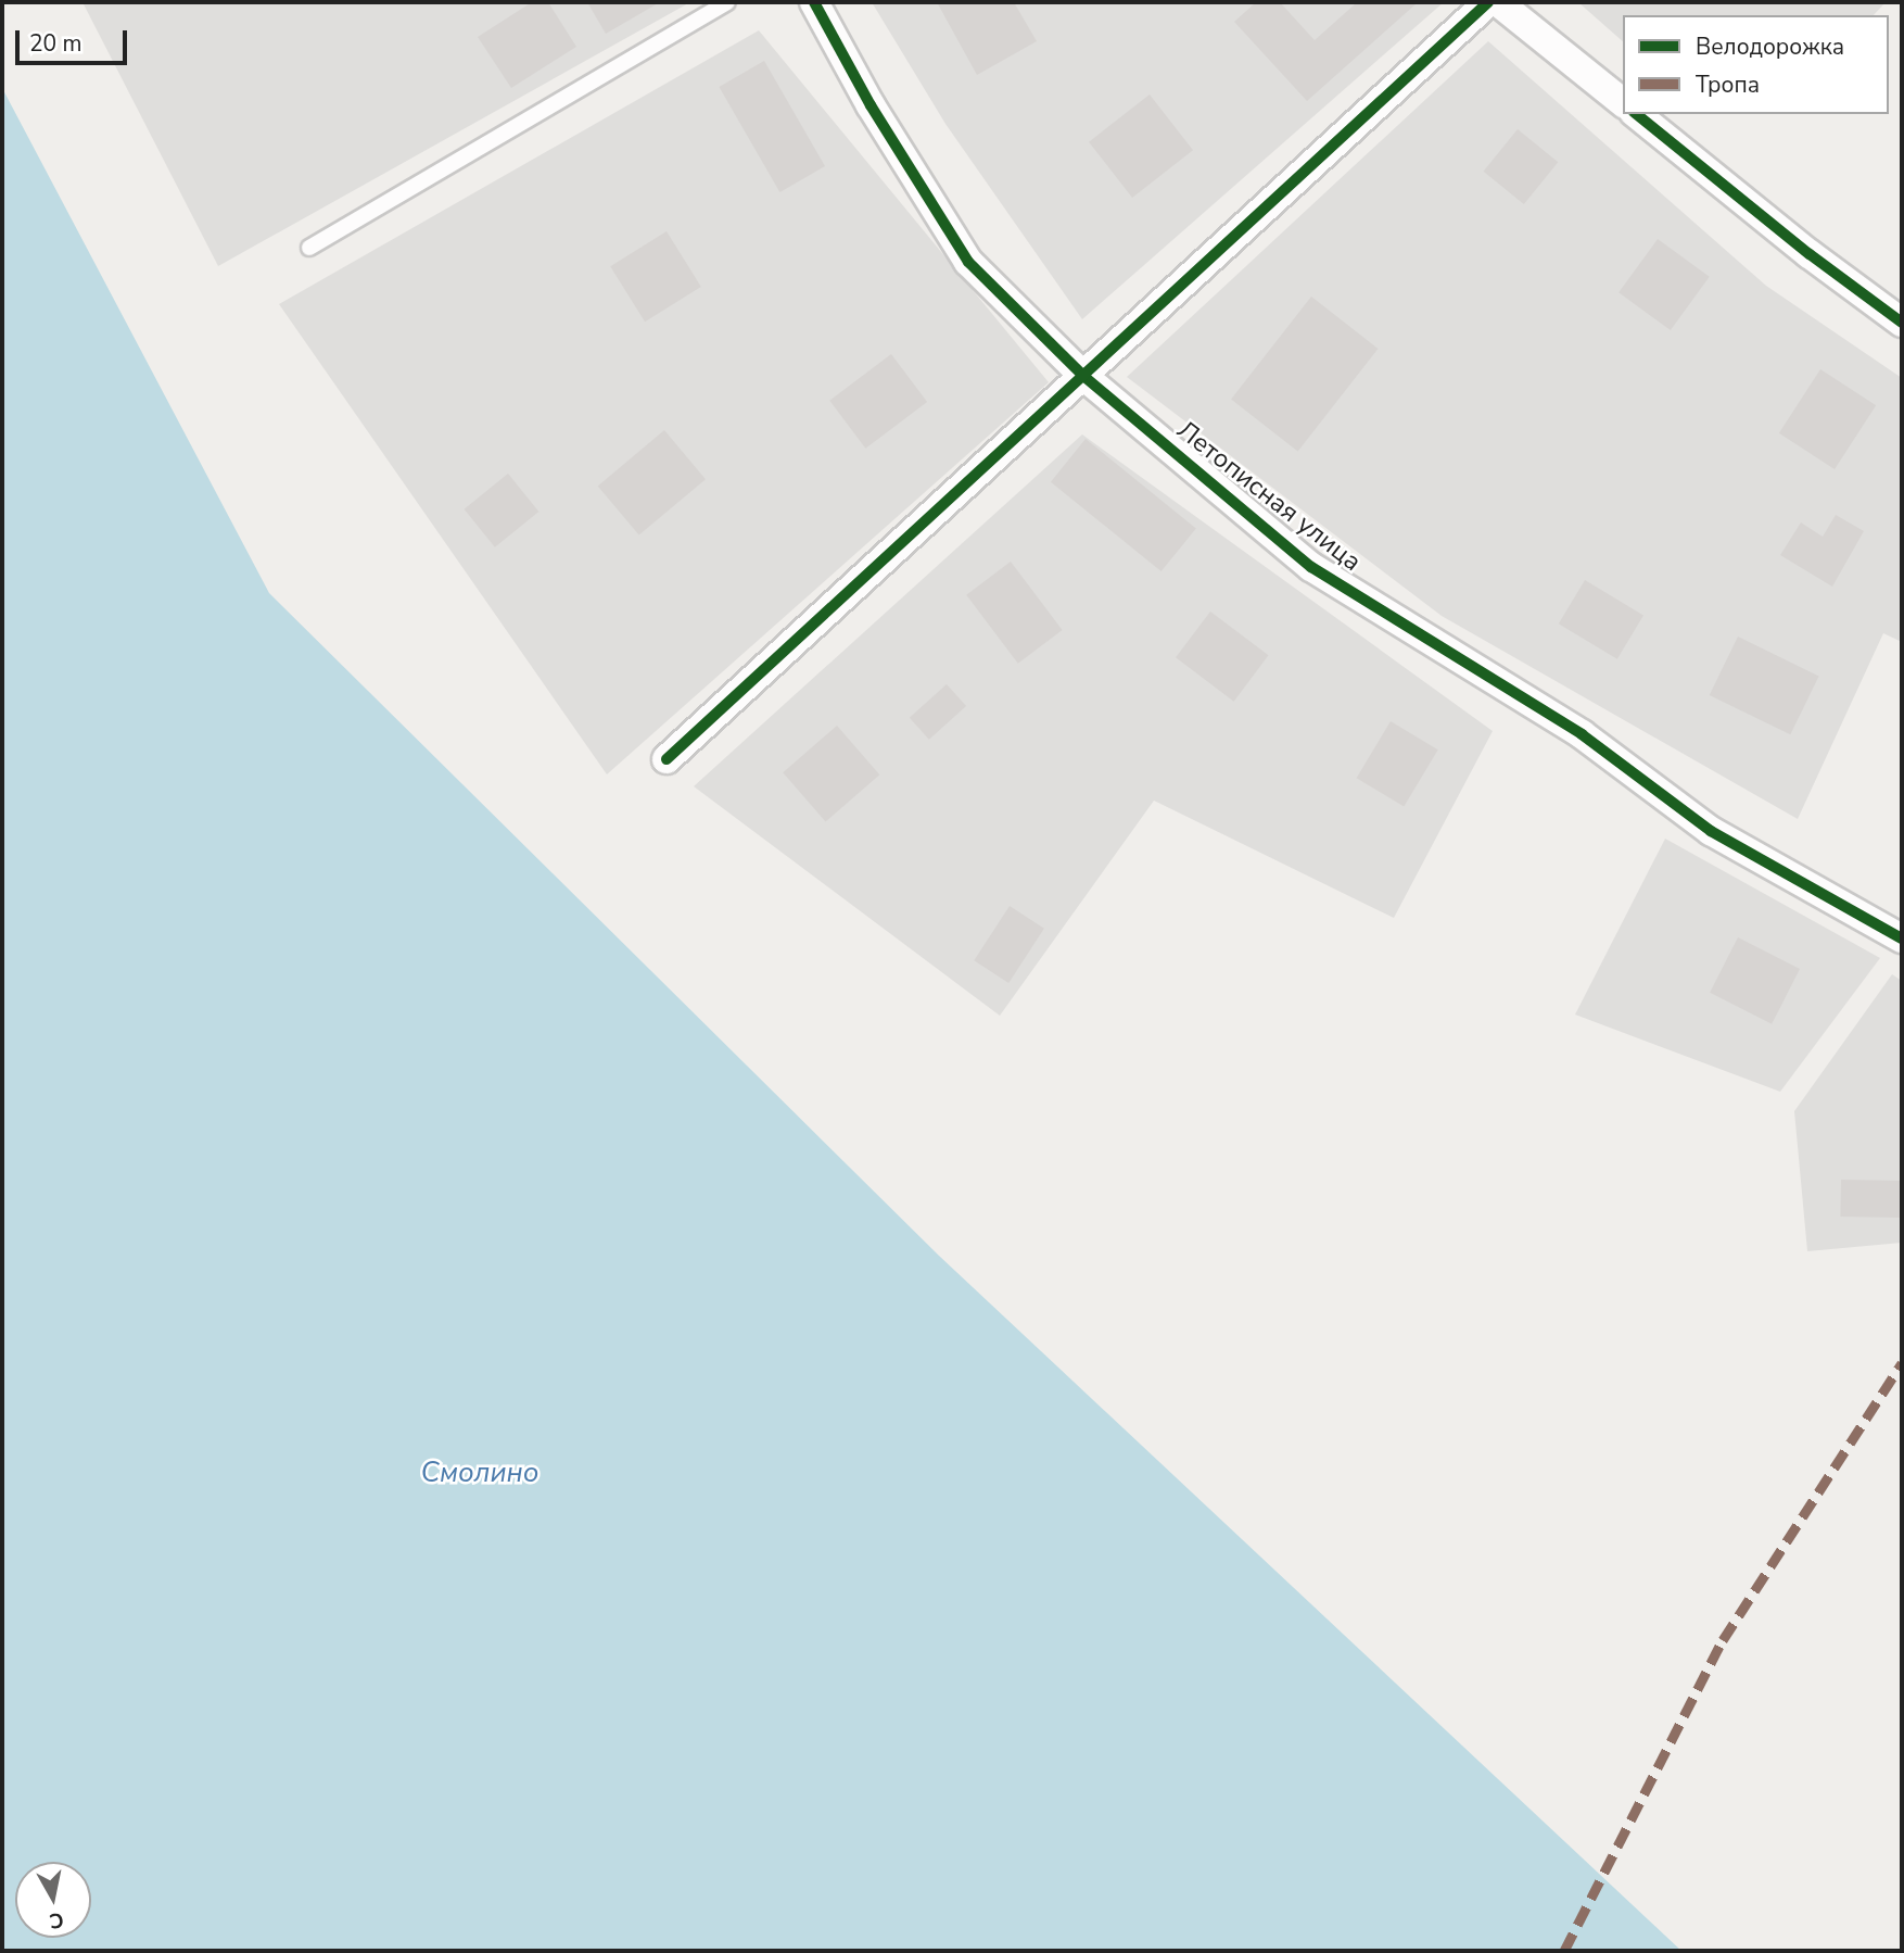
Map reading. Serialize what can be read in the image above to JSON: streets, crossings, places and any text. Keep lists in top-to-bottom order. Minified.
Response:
{"streets":{"street":["Летописная улица"]},"water":["Смолино"],"legend":["Велодорожка","Тропа"],"scale_bar":"20 m","north":"bottom"}
